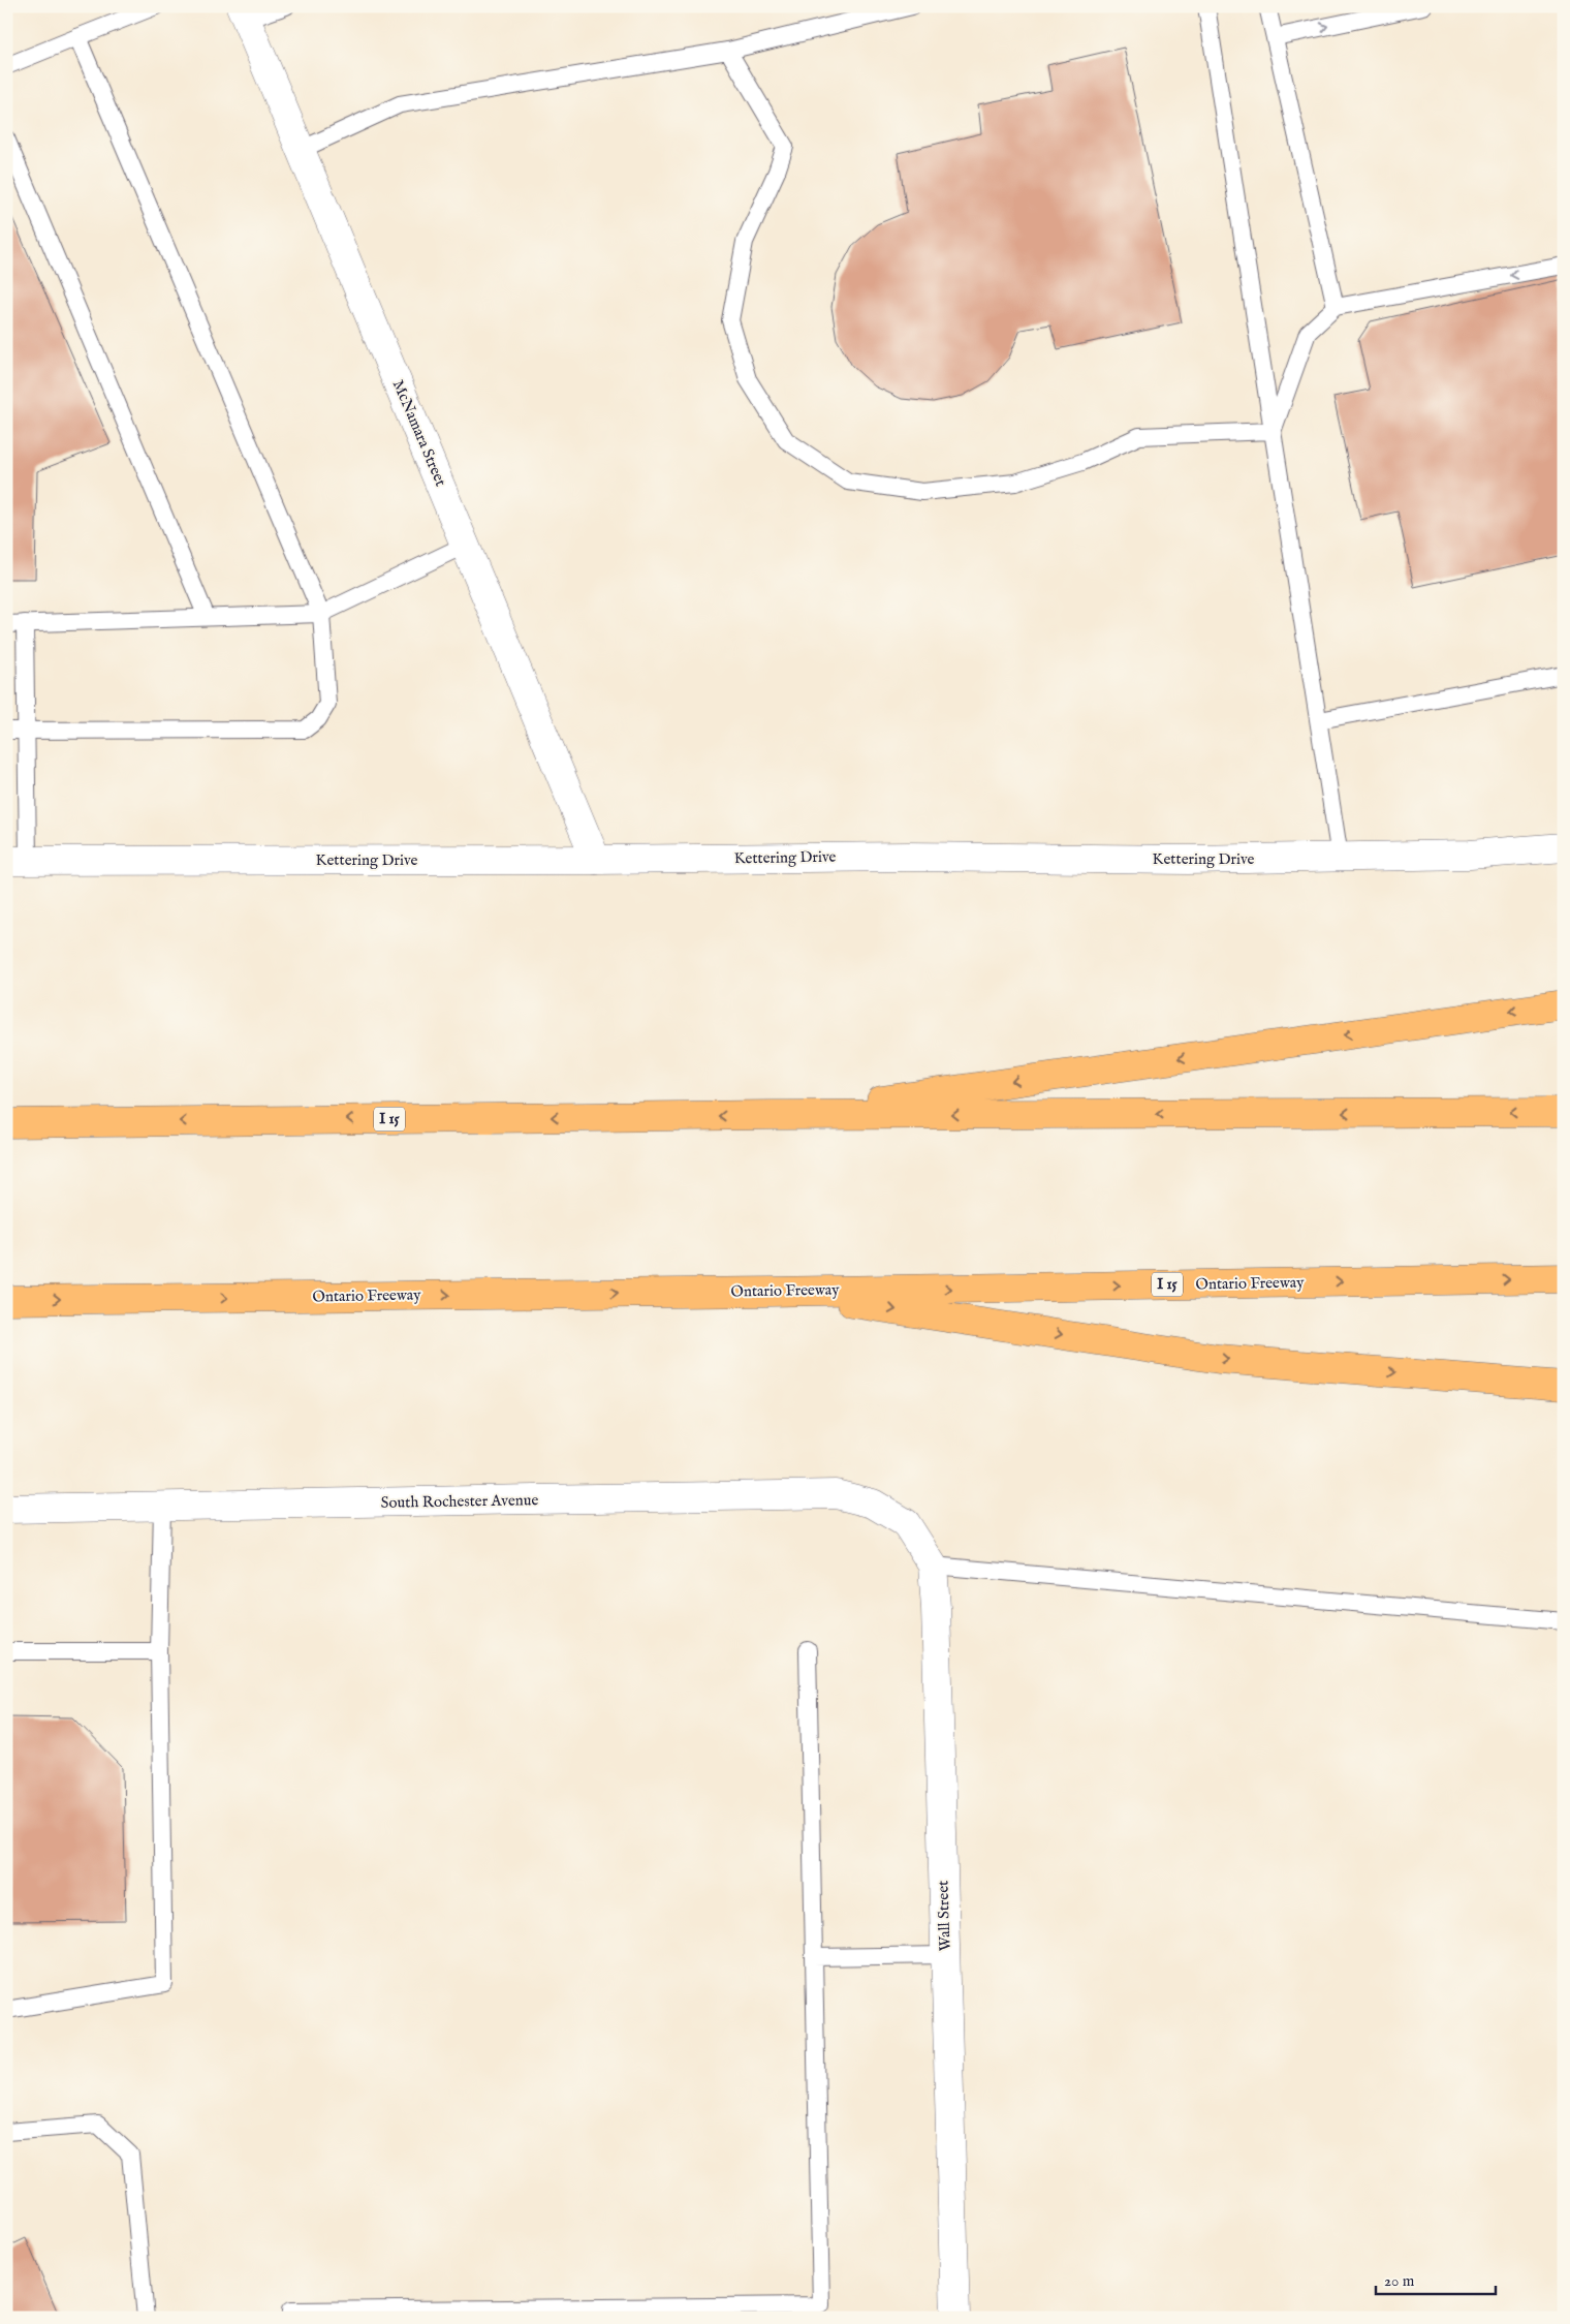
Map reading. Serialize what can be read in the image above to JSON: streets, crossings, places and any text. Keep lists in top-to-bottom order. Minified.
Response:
{"streets":{"highway":["I 15","Ontario Freeway"],"street":["McNamara Street","Kettering Drive","South Rochester Avenue","Wall Street"]},"crossings":[["McNamara Street","Kettering Drive"],["South Rochester Avenue","Wall Street"]],"scale_bar":"20 m"}
